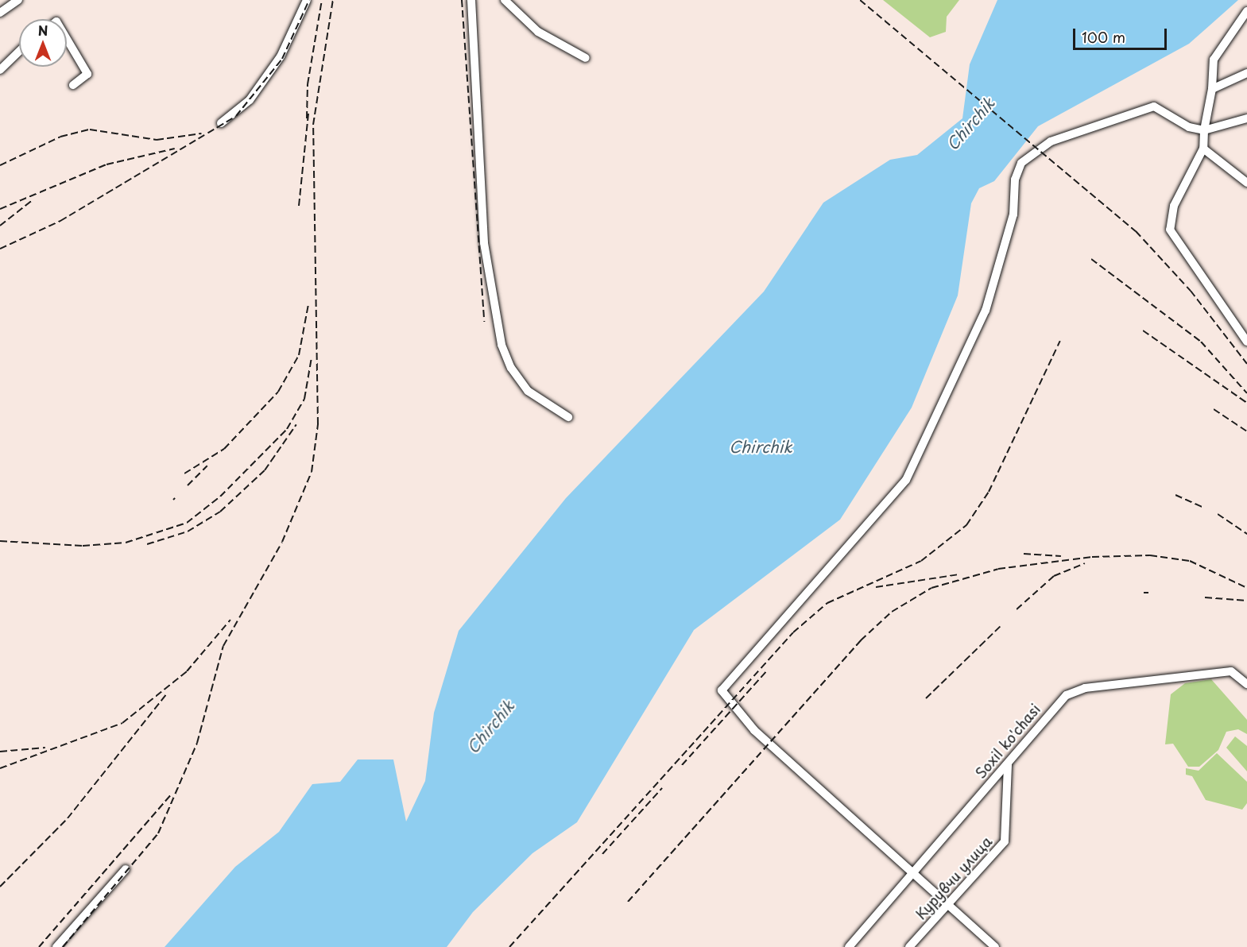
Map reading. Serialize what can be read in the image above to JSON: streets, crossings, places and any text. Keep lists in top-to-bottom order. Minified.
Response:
{"streets":{"street":["Soxil ko'chasi","Курувчи улица"]},"crossings":[["Soxil ko'chasi","Курувчи улица"]],"water":["Chirchik"],"scale_bar":"100 m","north":"top"}
